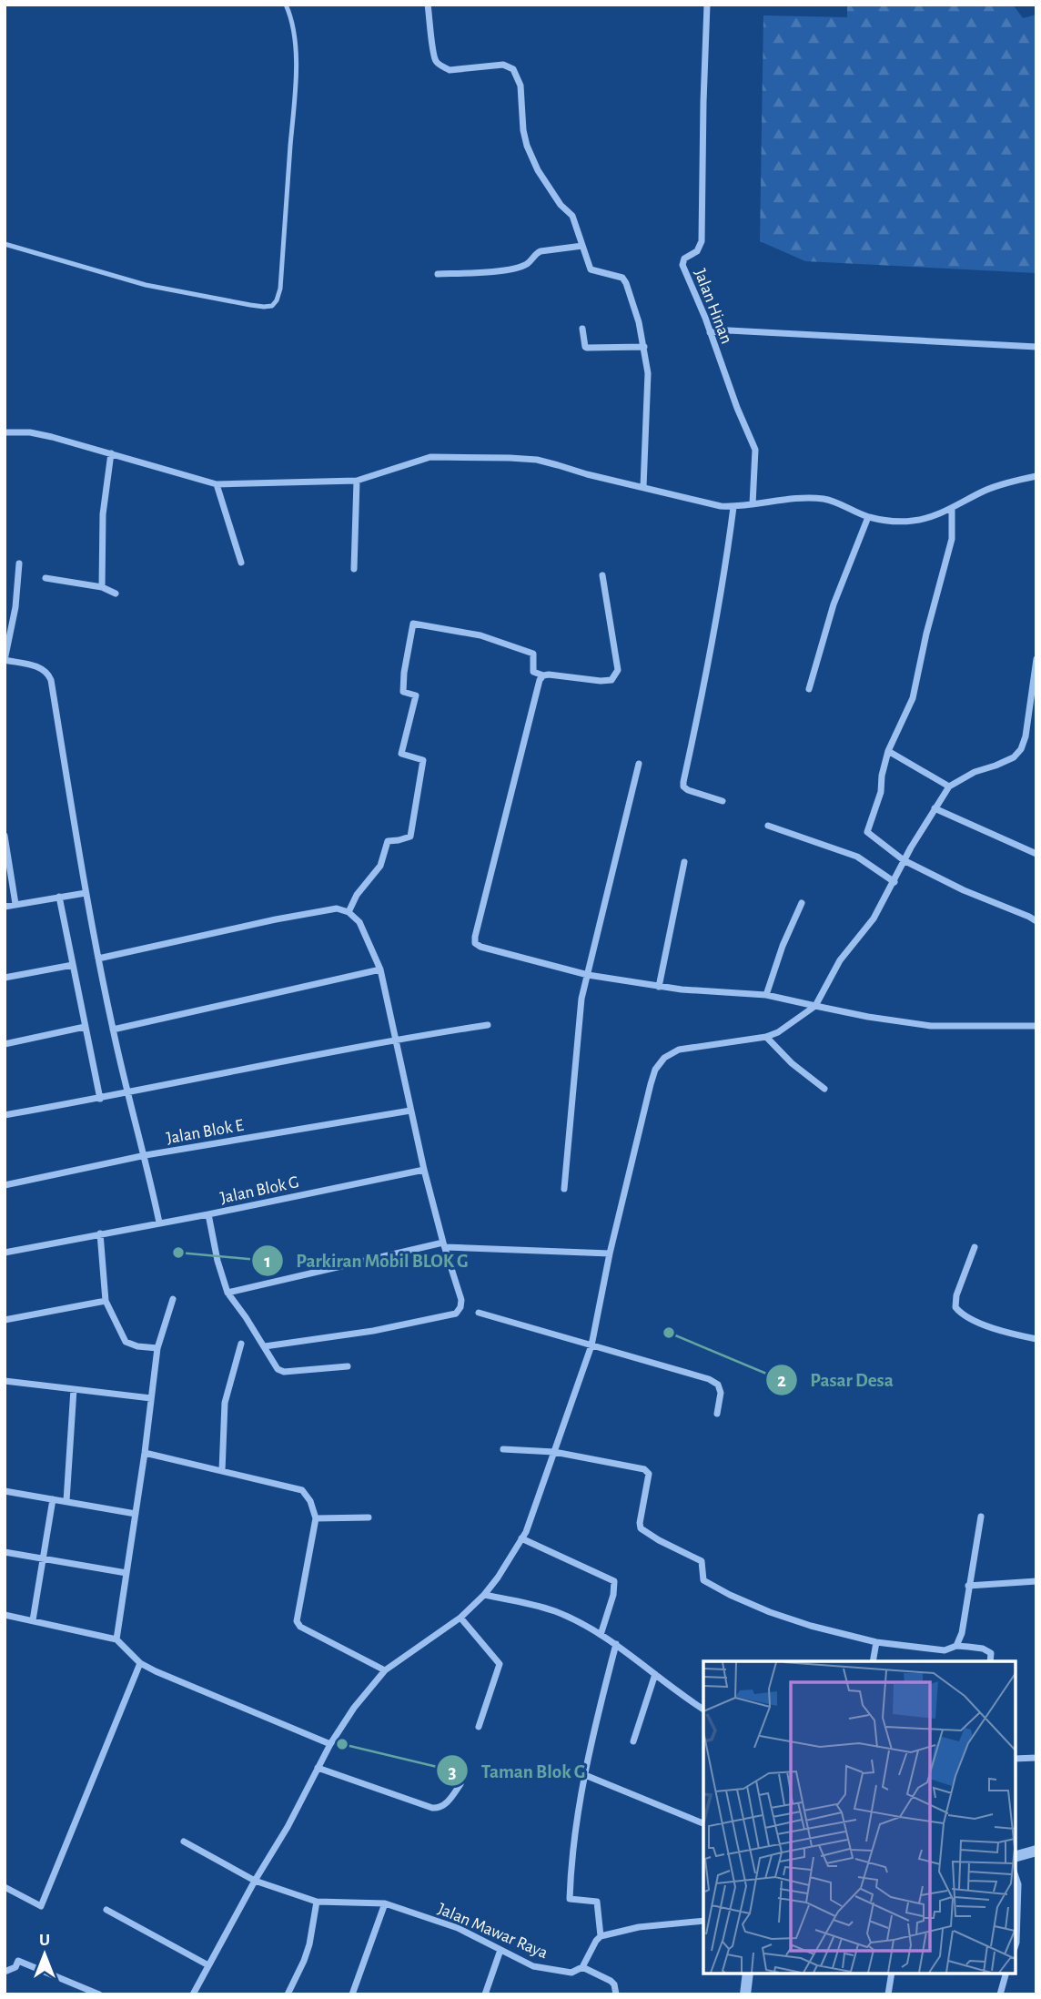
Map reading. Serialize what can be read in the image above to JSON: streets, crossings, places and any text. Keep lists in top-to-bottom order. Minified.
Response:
{"streets":{"street":["Jalan Hinan","Jalan Blok E","Jalan Blok G","Jalan Mawar Raya"]},"places":["Parkiran Mobil BLOK G","Pasar Desa","Taman Blok G"],"north":"top"}
